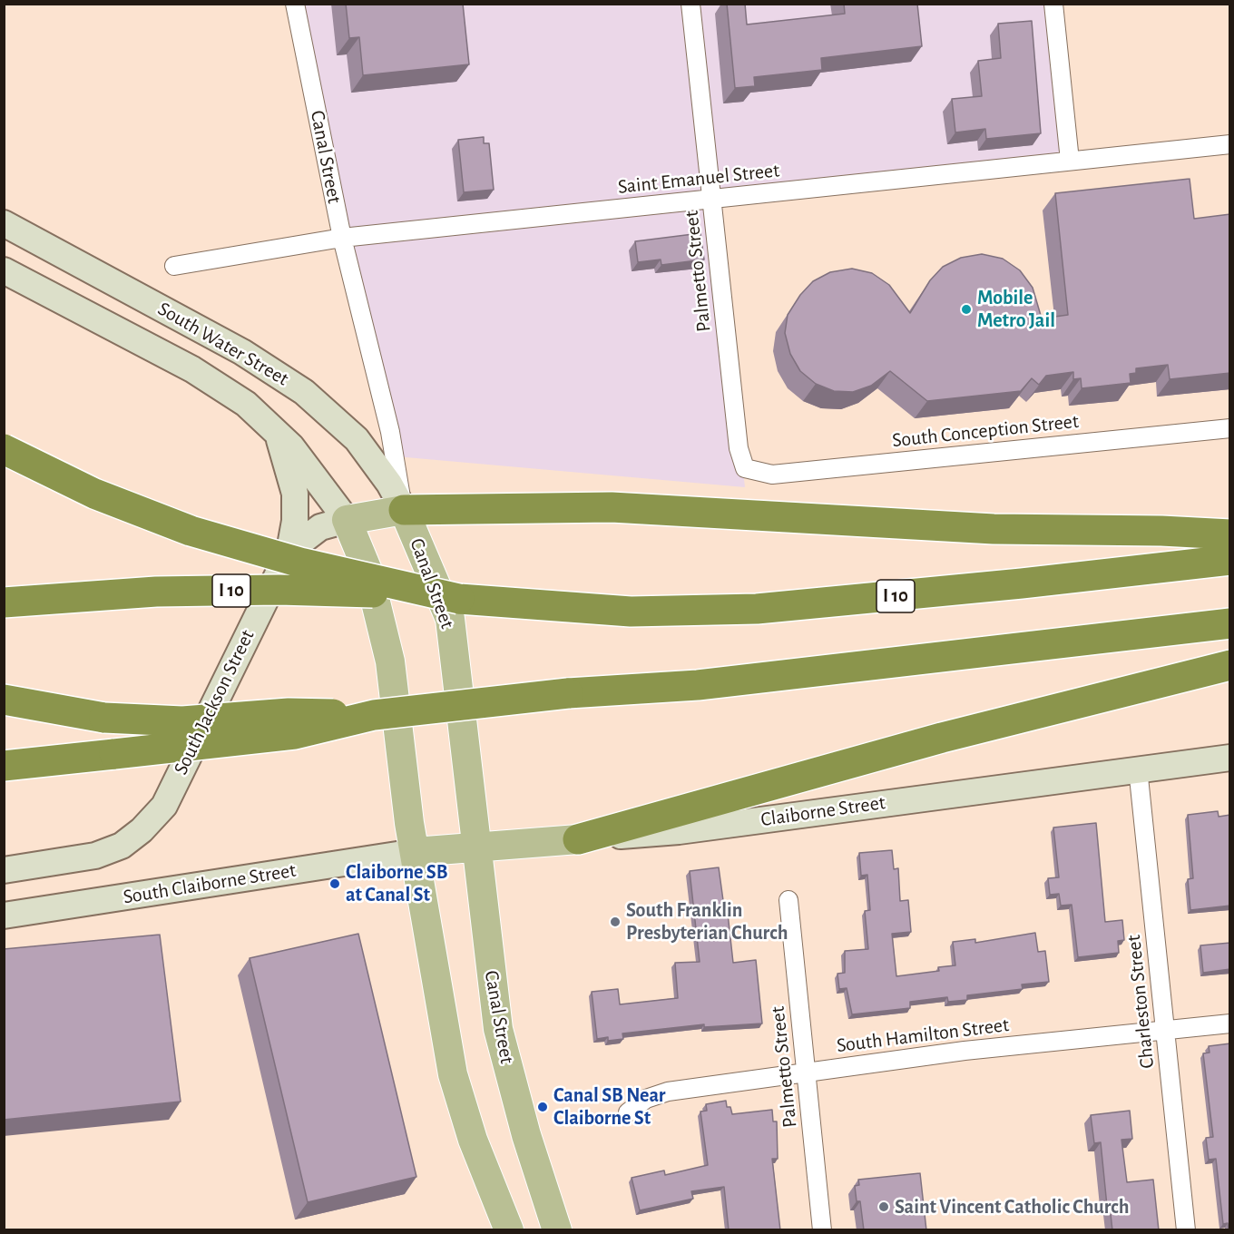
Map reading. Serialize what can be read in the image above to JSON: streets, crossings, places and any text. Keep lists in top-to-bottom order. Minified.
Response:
{"streets":{"highway":["I 10"],"main road":["Canal Street","South Jackson Street","Claiborne Street"],"street":["Saint Emanuel Street","Palmetto Street","South Water Street","South Conception Street","South Claiborne Street","Charleston Street","South Hamilton Street"]},"crossings":[["Canal Street","Saint Emanuel Street"],["Canal Street","South Water Street"],["Canal Street","South Jackson Street"],["Canal Street","Claiborne Street"],["Saint Emanuel Street","Palmetto Street"],["Palmetto Street","South Conception Street"],["Palmetto Street","South Hamilton Street"],["South Water Street","South Jackson Street"],["Claiborne Street","South Claiborne Street"],["Claiborne Street","Charleston Street"],["Charleston Street","South Hamilton Street"]],"places":["Mobile Metro Jail","Claiborne SB at Canal St","South Franklin Presbyterian Church","Canal SB Near Claiborne St","Saint Vincent Catholic Church"]}
